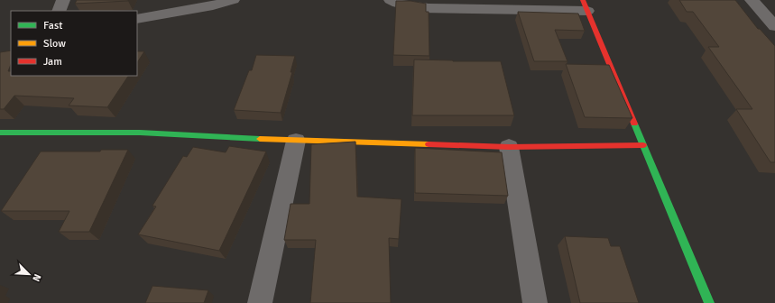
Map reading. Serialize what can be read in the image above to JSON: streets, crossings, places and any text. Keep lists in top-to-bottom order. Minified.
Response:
{"legend":["Fast","Slow","Jam"],"north":"bottom right"}
